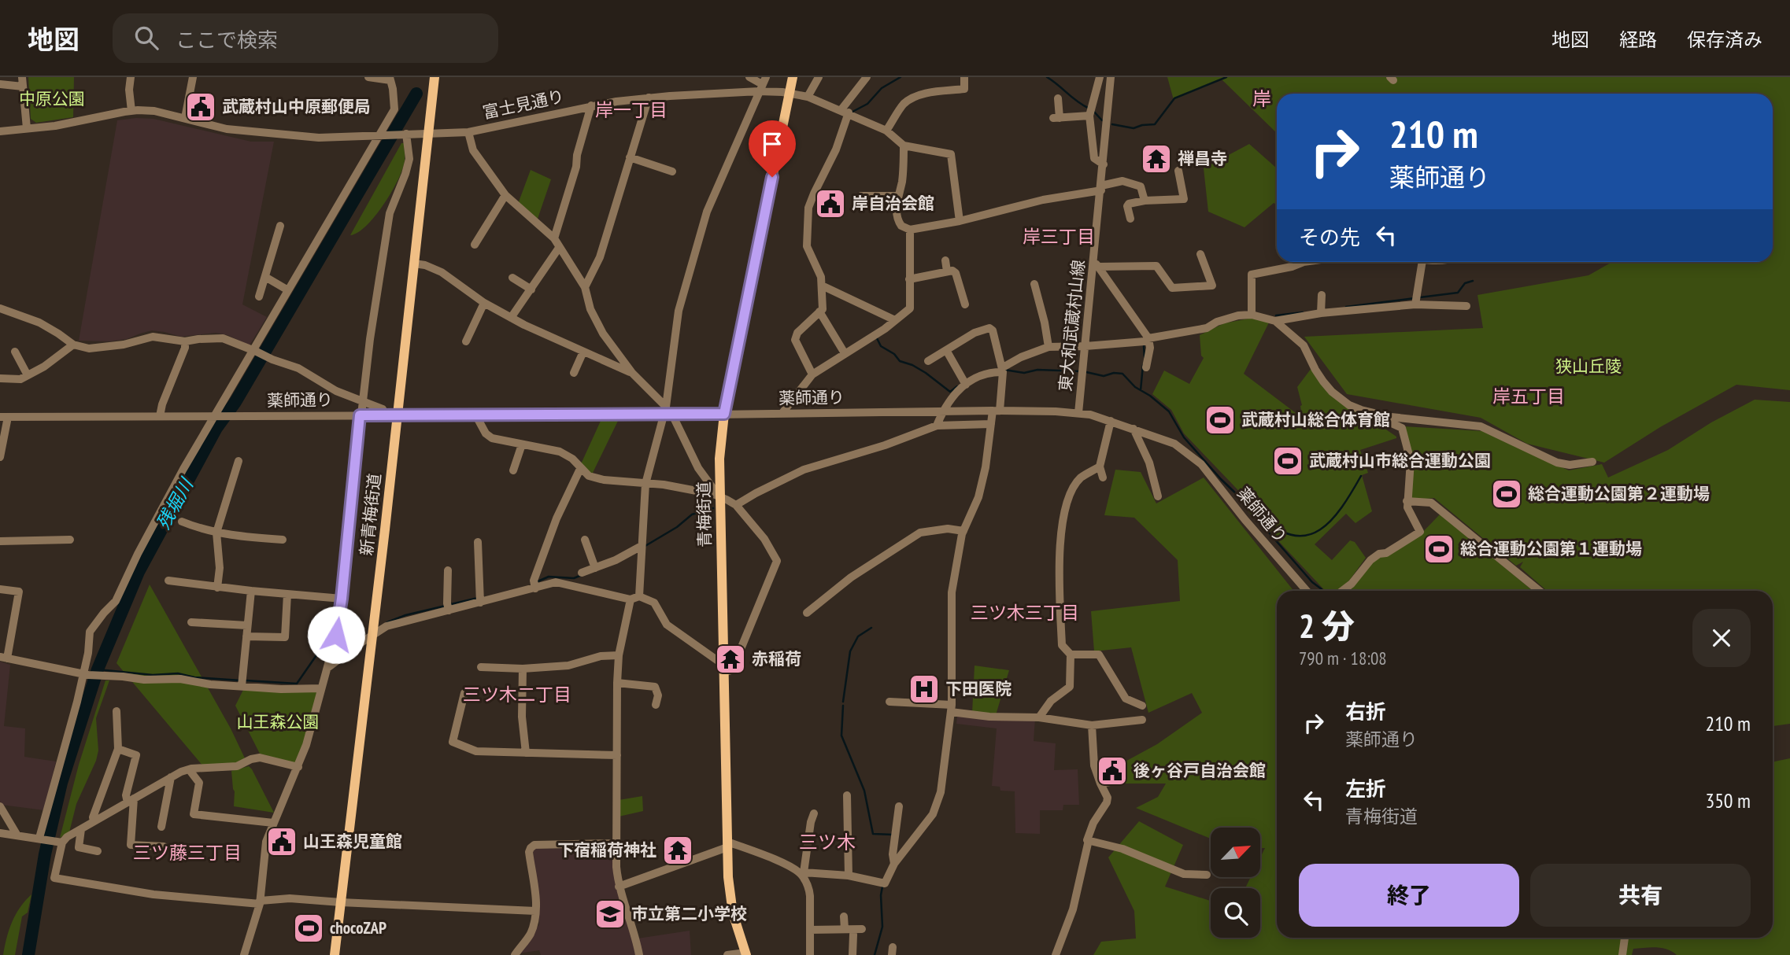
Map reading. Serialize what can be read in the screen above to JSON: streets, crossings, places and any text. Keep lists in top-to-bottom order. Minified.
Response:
{"streets":{"main road":["新青梅街道","青梅街道"],"street":["富士見通り","東大和武蔵村山線","薬師通り"]},"crossings":[["富士見通り","新青梅街道"],["富士見通り","青梅街道"],["東大和武蔵村山線","薬師通り"],["薬師通り","新青梅街道"],["薬師通り","青梅街道"]],"districts":["岸","岸一丁目","岸三丁目","岸五丁目","三ツ木三丁目","三ツ木二丁目","三ツ木","三ツ藤三丁目"],"water":["残堀川"],"parks":["中原公園","狭山丘陵","山王森公園"],"places":{"public building":["武蔵村山中原郵便局","岸自治会館","後ヶ谷戸自治会館","山王森児童館"],"temple":["禅昌寺","赤稲荷","下宿稲荷神社"],"sports":["武蔵村山総合体育館","武蔵村山市総合運動公園","総合運動公園第２運動場","総合運動公園第１運動場","chocoZAP"],"hospital":["下田医院"],"school or university":["市立第二小学校"]},"north":"top right","page":{"header":"地図","search":"ここで検索","nav":["地図","経路","保存済み"],"turn":["210 m","薬師通り"],"then":"その先","heading":["2 分","790 m · 18:08"],"list":[{"name":"右折","note":"薬師通り","value":"210 m"},{"name":"左折","note":"青梅街道","value":"350 m"}],"buttons":["終了","共有"]}}
